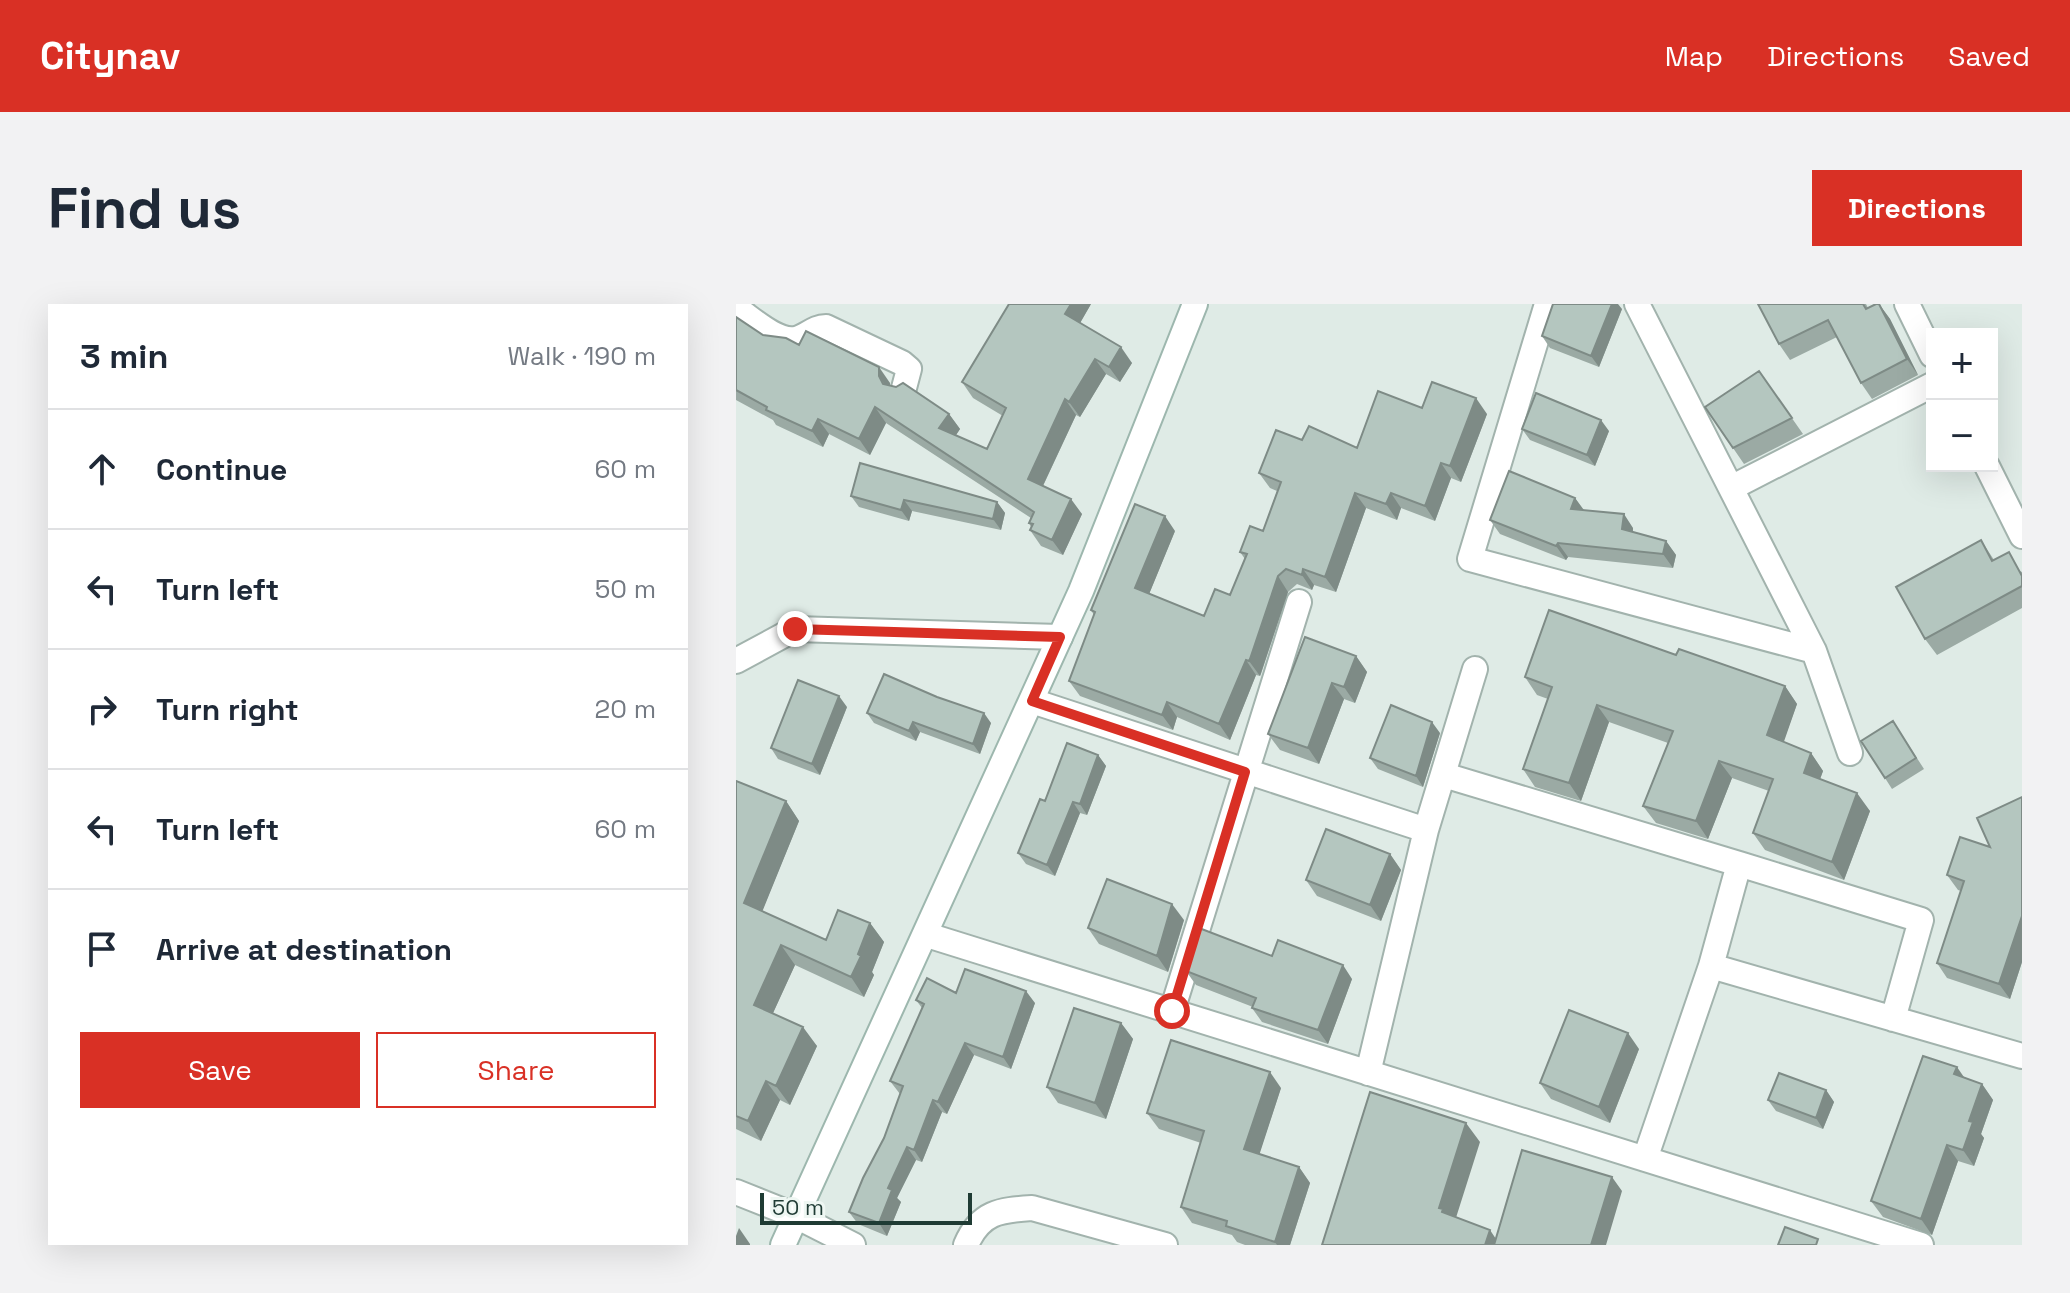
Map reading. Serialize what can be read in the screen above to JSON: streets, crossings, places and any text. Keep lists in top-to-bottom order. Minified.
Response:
{"scale_bar":"50 m","page":{"header":"Citynav","nav":["Map","Directions","Saved"],"buttons":["Directions",["Save","Share"]],"title":"Find us","heading":["3 min","Walk · 190 m"],"map_buttons":["+","−"],"list":[["Continue","60 m"],["Turn left","50 m"],["Turn right","20 m"],["Turn left","60 m"],"Arrive at destination"],"scale":"50 m"}}
